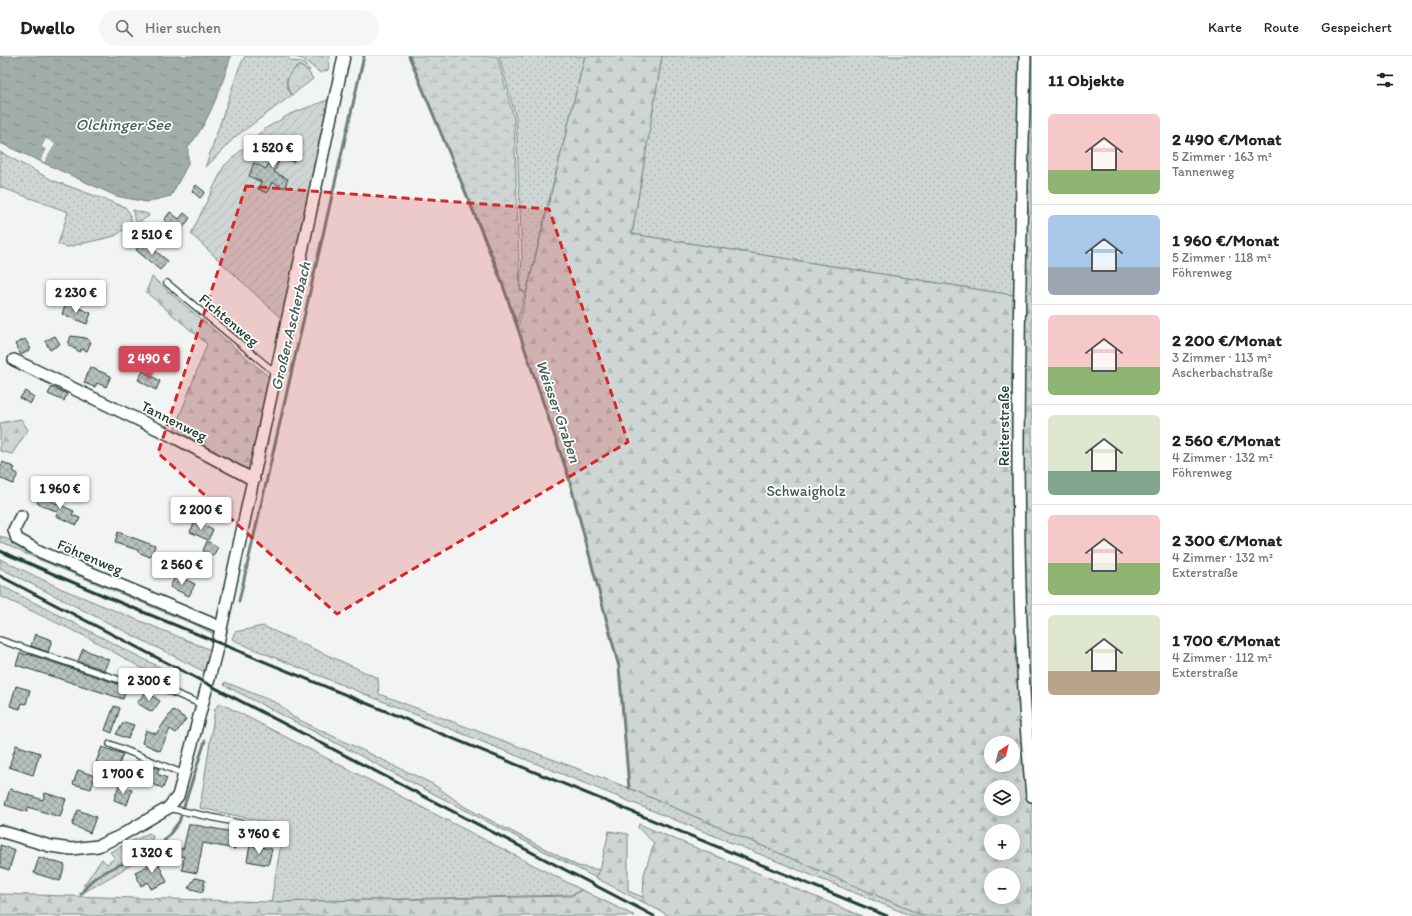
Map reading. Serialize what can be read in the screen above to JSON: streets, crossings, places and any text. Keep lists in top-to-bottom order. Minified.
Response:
{"streets":{"street":["Tannenweg","Reiterstraße","Föhrenweg"],"lane":["Fichtenweg"]},"water":["Olchinger See","Großer Ascherbach","Weisser Graben"],"parks":["Schwaigholz"],"north":"top right","page":{"header":"Dwello","search":"Hier suchen","nav":["Karte","Route","Gespeichert"],"heading":"11 Objekte","list":[{"name":"2 490 €/Monat","note":"5 Zimmer · 163 m² · Tannenweg"},{"name":"1 960 €/Monat","note":"5 Zimmer · 118 m² · Föhrenweg"},{"name":"2 200 €/Monat","note":"3 Zimmer · 113 m² · Ascherbachstraße"},{"name":"2 560 €/Monat","note":"4 Zimmer · 132 m² · Föhrenweg"},{"name":"2 300 €/Monat","note":"4 Zimmer · 132 m² · Exterstraße"},{"name":"1 700 €/Monat","note":"4 Zimmer · 112 m² · Exterstraße"}],"price":["1 520 €","2 510 €","2 230 €","2 490 €","1 960 €","2 200 €","2 560 €","2 300 €","1 700 €","3 760 €","1 320 €"],"map_buttons":["+","−"]}}
